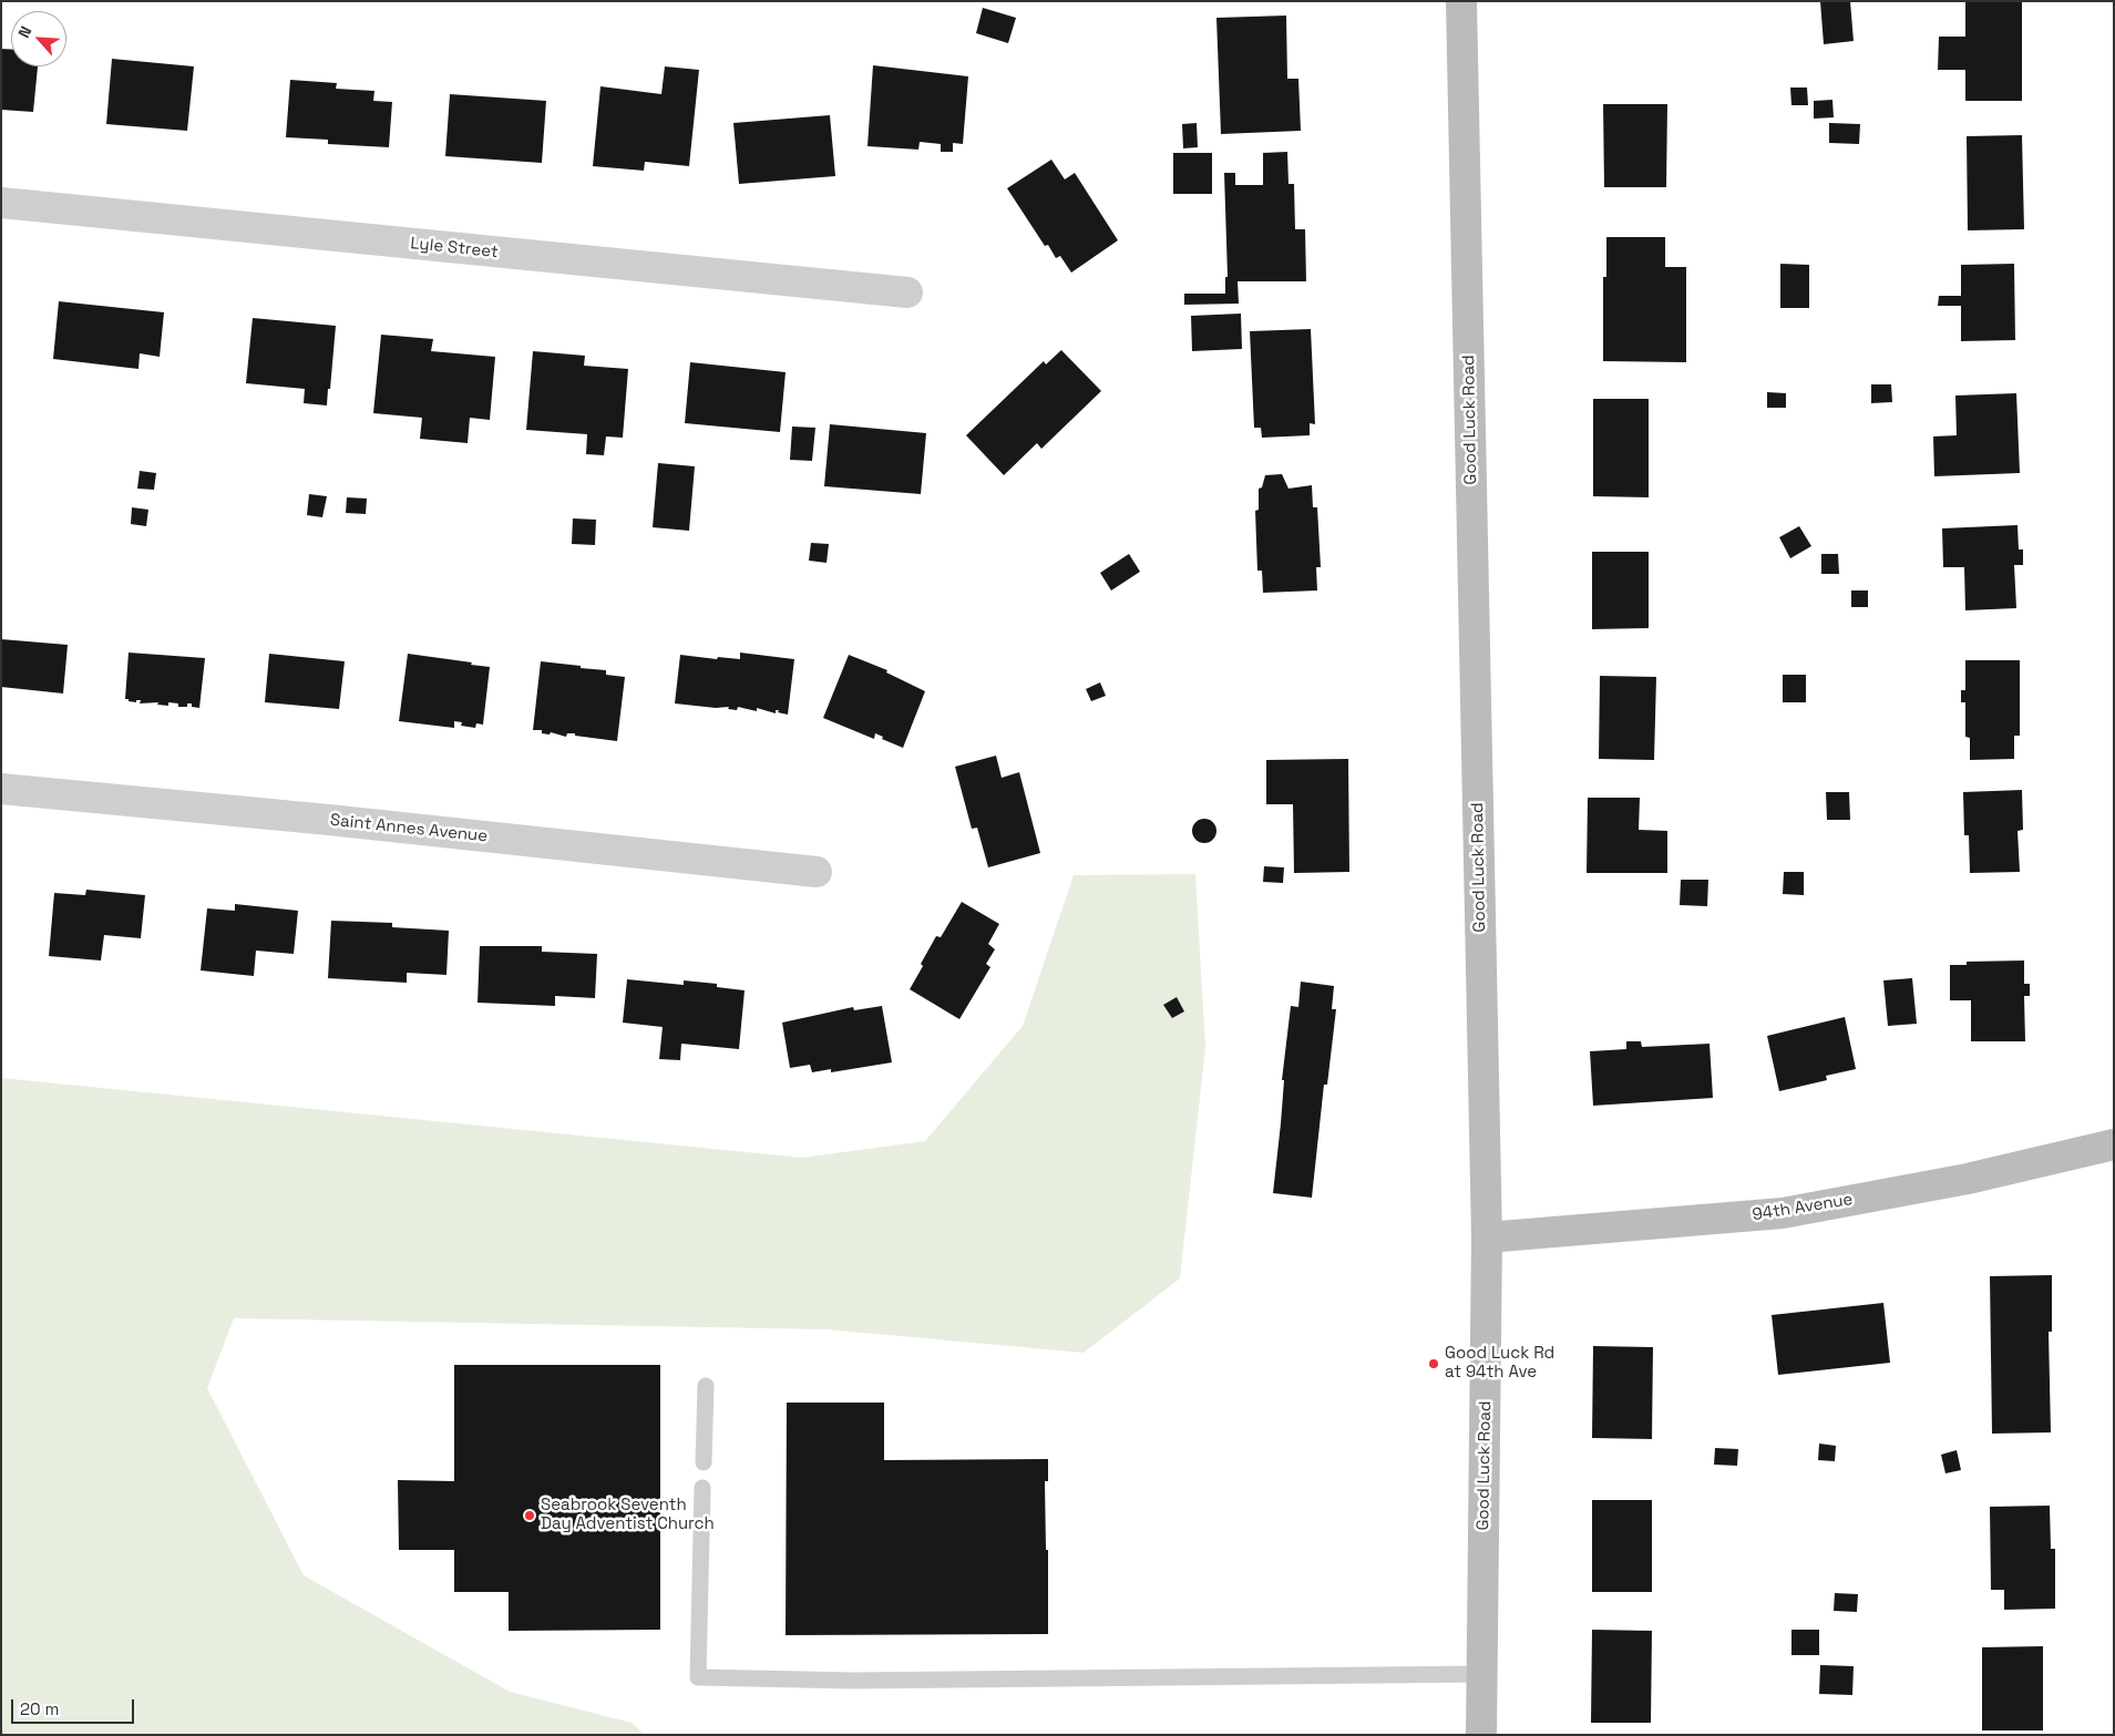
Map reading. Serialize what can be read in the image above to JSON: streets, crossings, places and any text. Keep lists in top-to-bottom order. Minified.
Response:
{"streets":{"main road":["Good Luck Road","94th Avenue"],"street":["Lyle Street","Saint Annes Avenue"]},"crossings":[["Good Luck Road","94th Avenue"]],"places":["Good Luck Rd at 94th Ave","Seabrook Seventh Day Adventist Church"],"scale_bar":"20 m","north":"top left"}
